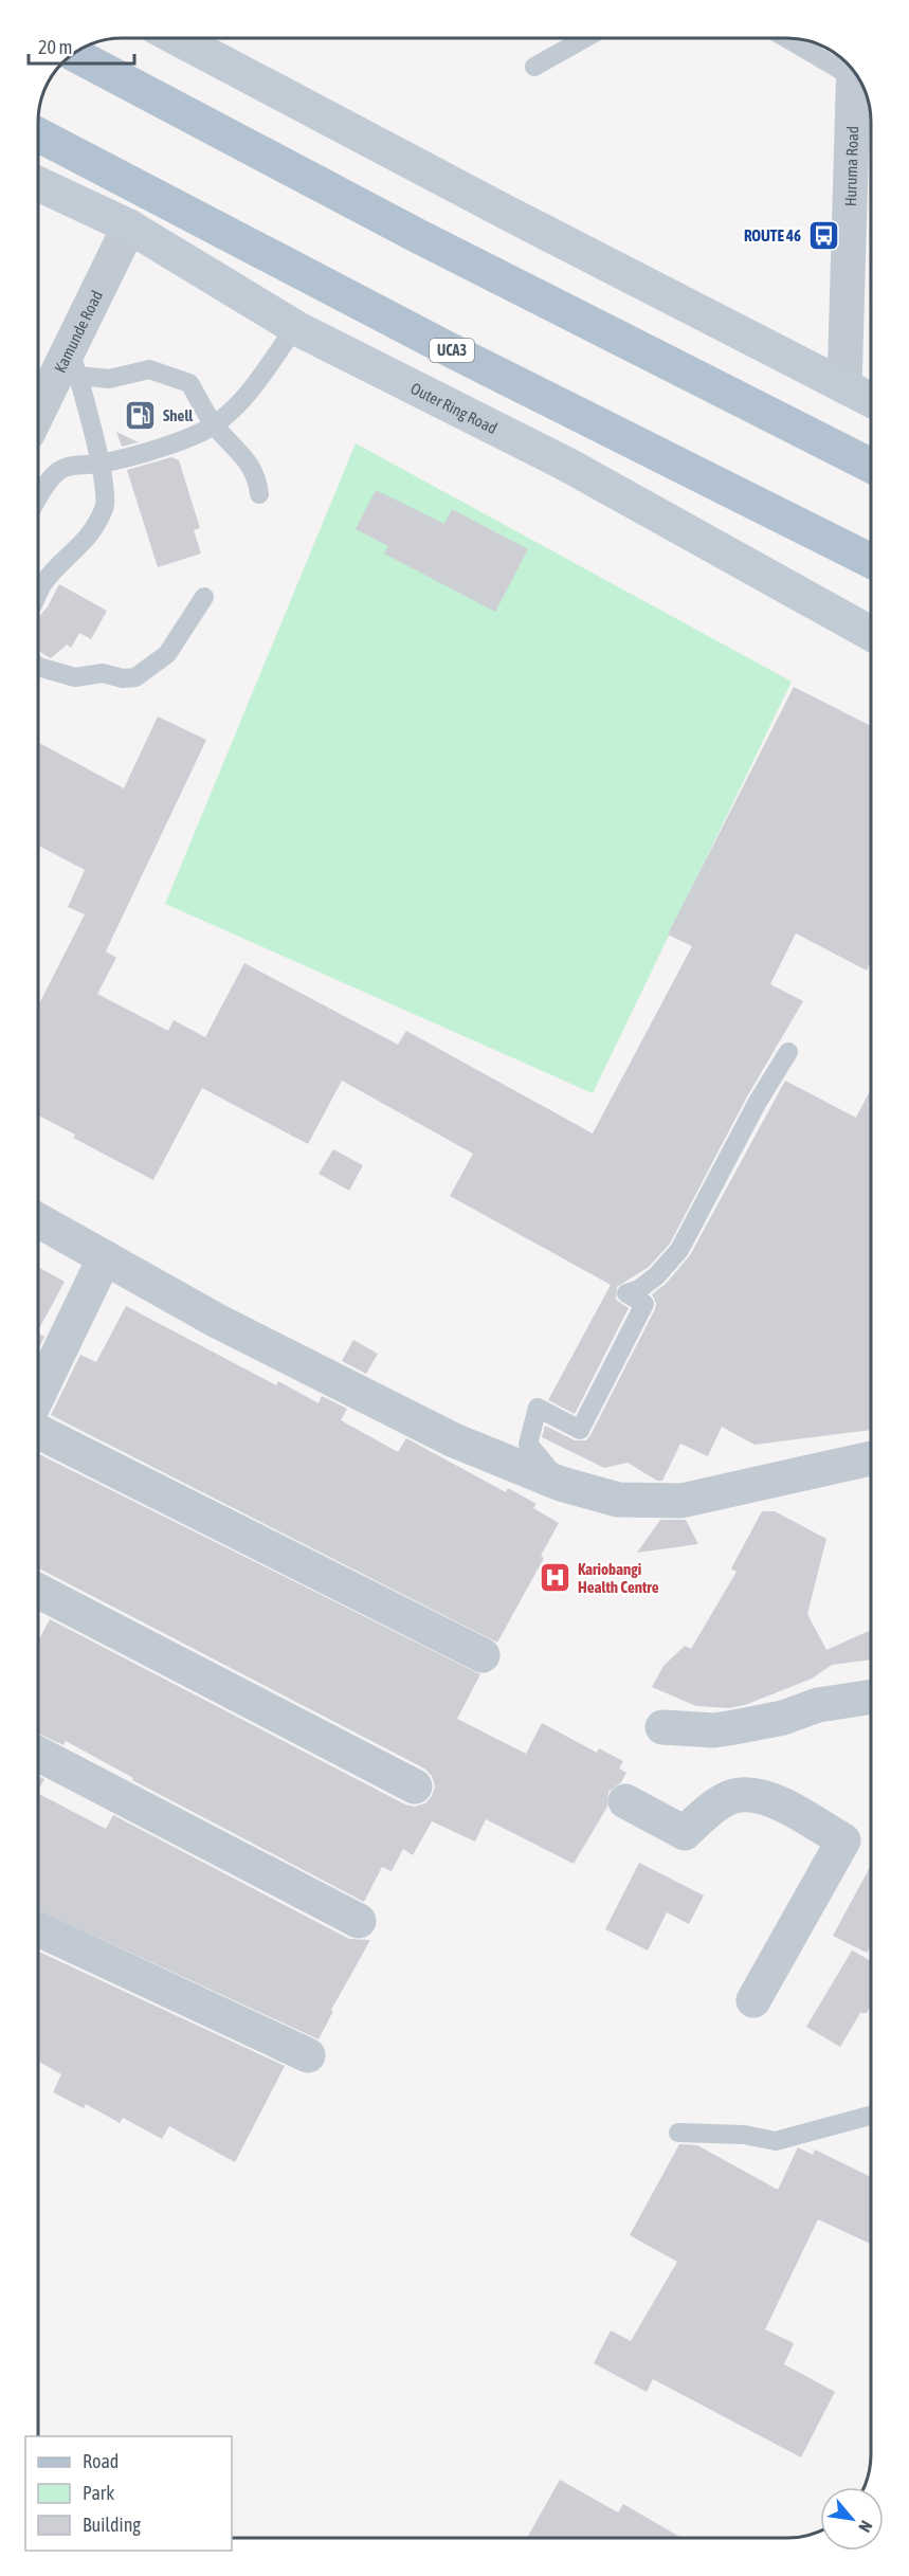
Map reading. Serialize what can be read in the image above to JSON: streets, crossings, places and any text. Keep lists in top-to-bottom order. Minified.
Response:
{"streets":{"main road":["UCA3","Outer Ring Road"],"street":["Huruma Road","Kamunde Road"]},"crossings":[["Kamunde Road","Outer Ring Road"]],"places":{"bus stop":["ROUTE 46"],"fuel station":["Shell"],"hospital":["Kariobangi Health Centre"]},"legend":["Road","Park","Building"],"scale_bar":"20 m","north":"bottom right"}
